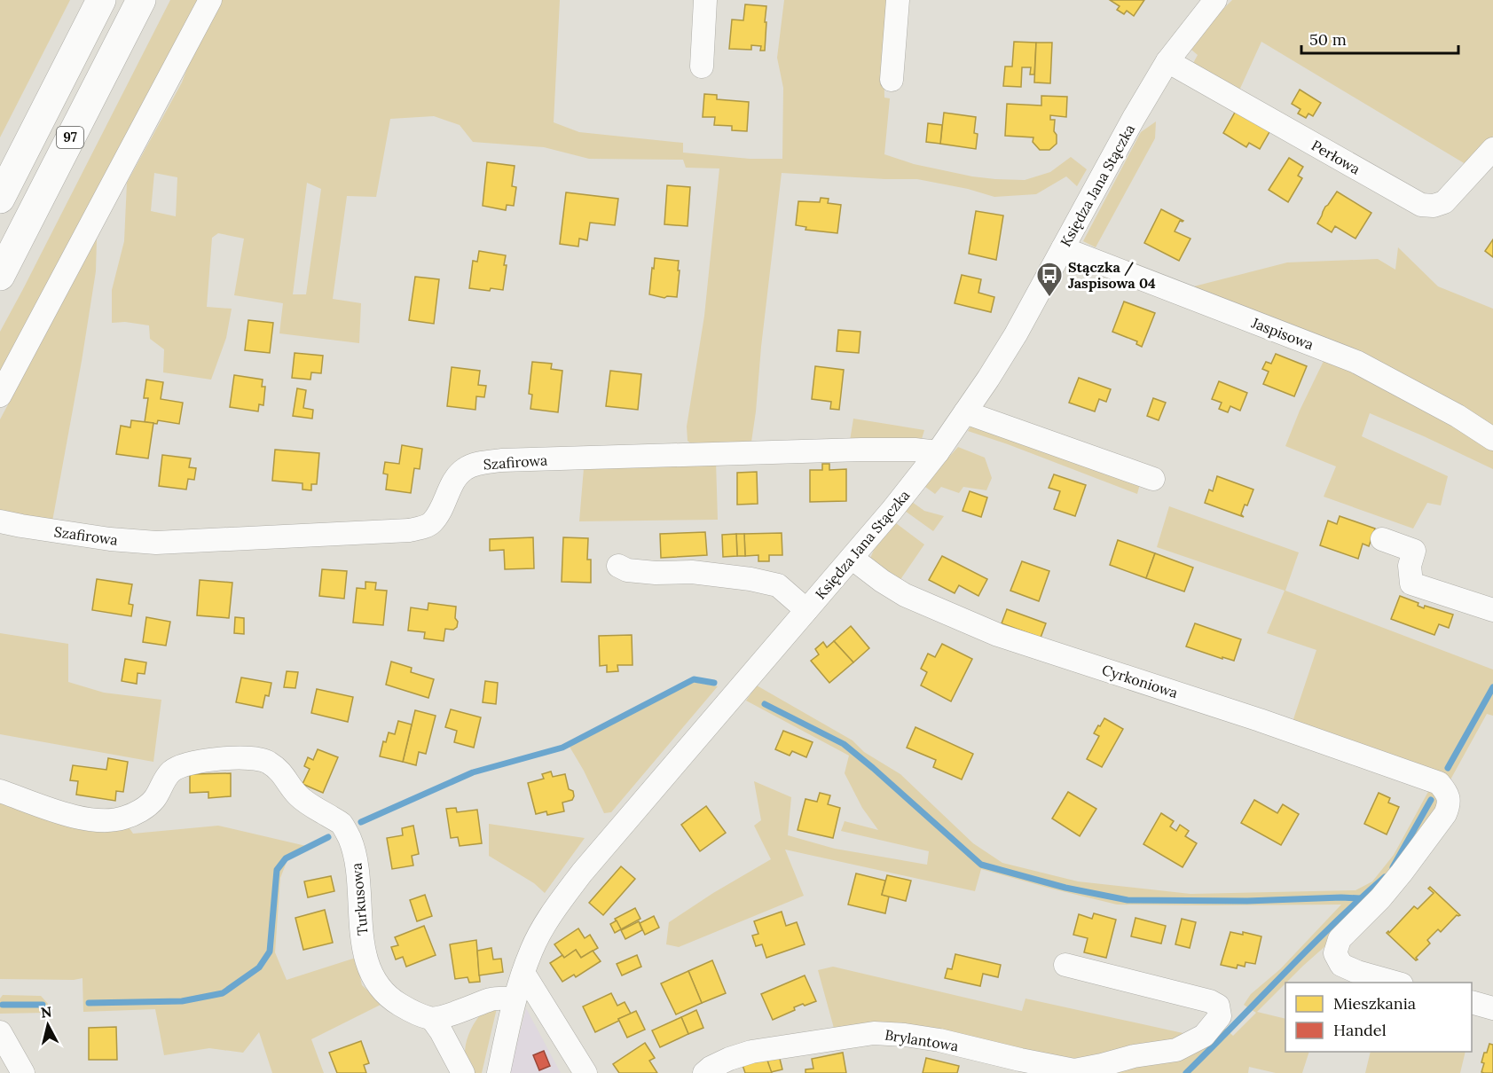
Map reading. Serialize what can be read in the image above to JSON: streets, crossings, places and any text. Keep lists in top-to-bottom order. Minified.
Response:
{"streets":{"main road":["97"],"street":["Perłowa","Księdza Jana Stączka","Jaspisowa","Szafirowa","Cyrkoniowa","Turkusowa","Brylantowa"]},"crossings":[["Perłowa","Księdza Jana Stączka"],["Księdza Jana Stączka","Jaspisowa"],["Księdza Jana Stączka","Szafirowa"],["Księdza Jana Stączka","Cyrkoniowa"]],"places":{"bus stop":["Stączka / Jaspisowa 04"]},"legend":["Mieszkania","Handel"],"scale_bar":"50 m","north":"top"}
